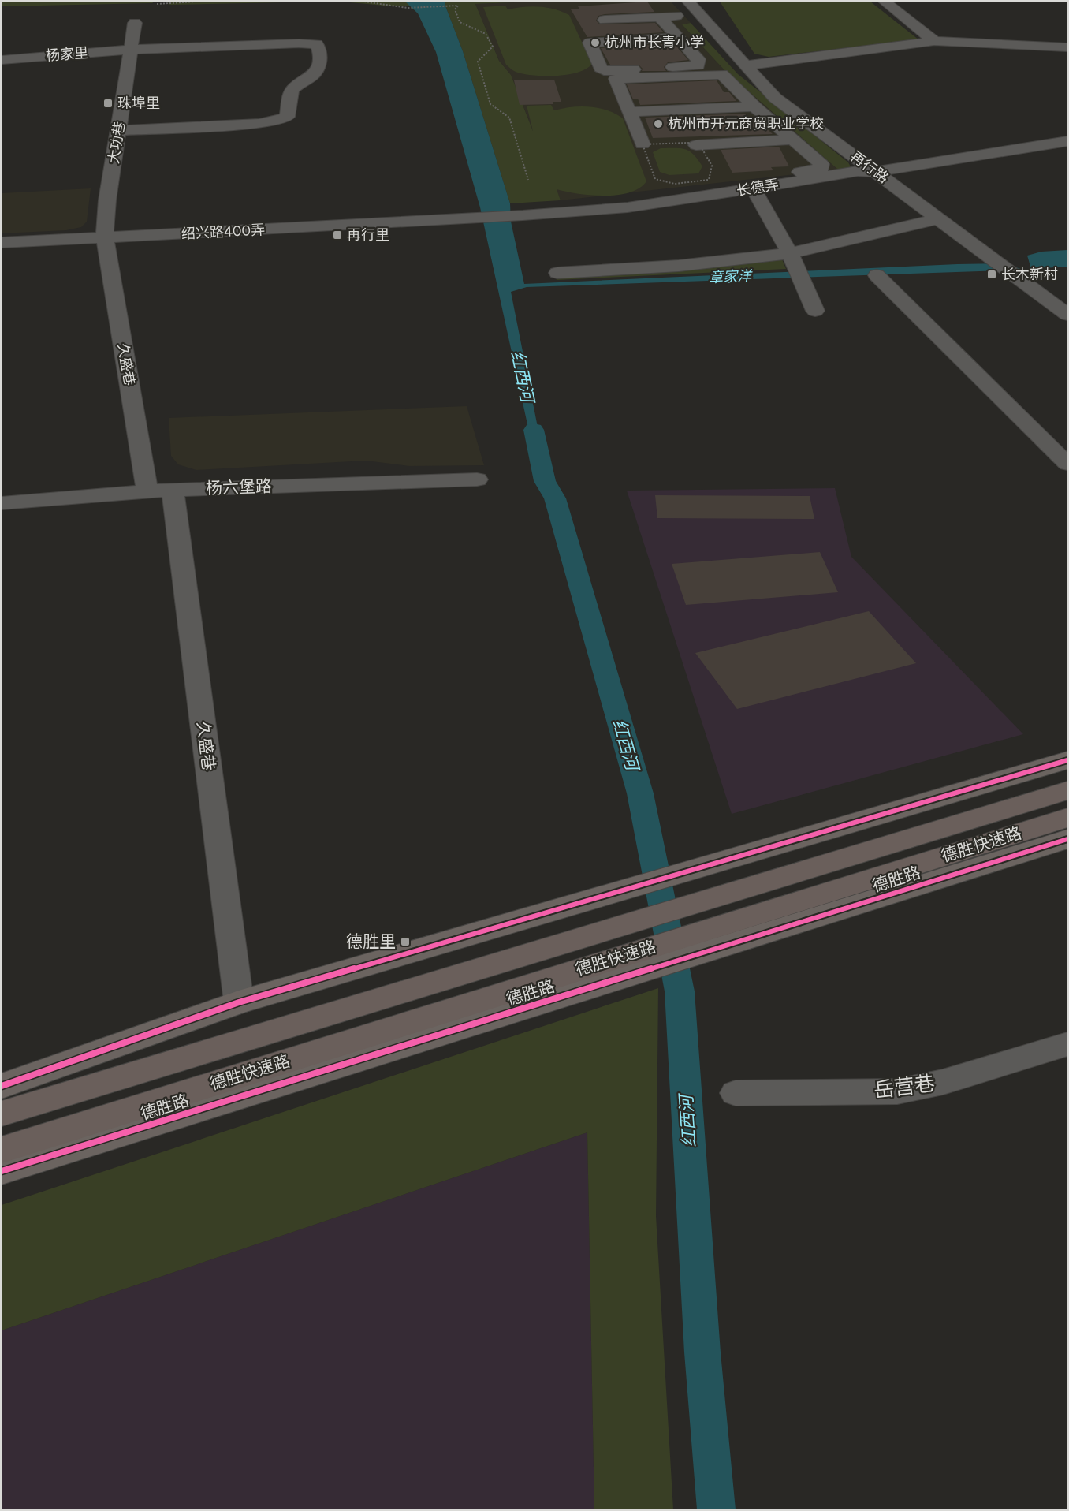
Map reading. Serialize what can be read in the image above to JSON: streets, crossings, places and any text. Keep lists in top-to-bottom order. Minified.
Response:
{"streets":{"highway":["德胜快速路"],"main road":["德胜路"],"street":["杨家里","大功巷","再行路","长德弄","绍兴路400弄","久盛巷","杨六堡路","岳营巷"]},"crossings":[["杨家里","大功巷"],["大功巷","绍兴路400弄"],["大功巷","久盛巷"],["再行路","长德弄"],["长德弄","绍兴路400弄"],["绍兴路400弄","久盛巷"],["久盛巷","杨六堡路"]],"water":["章家洋","红西河"],"places":{"other":["杭州市长青小学","杭州市开元商贸职业学校"],"transit":["珠埠里","再行里","长木新村","德胜里"]}}
